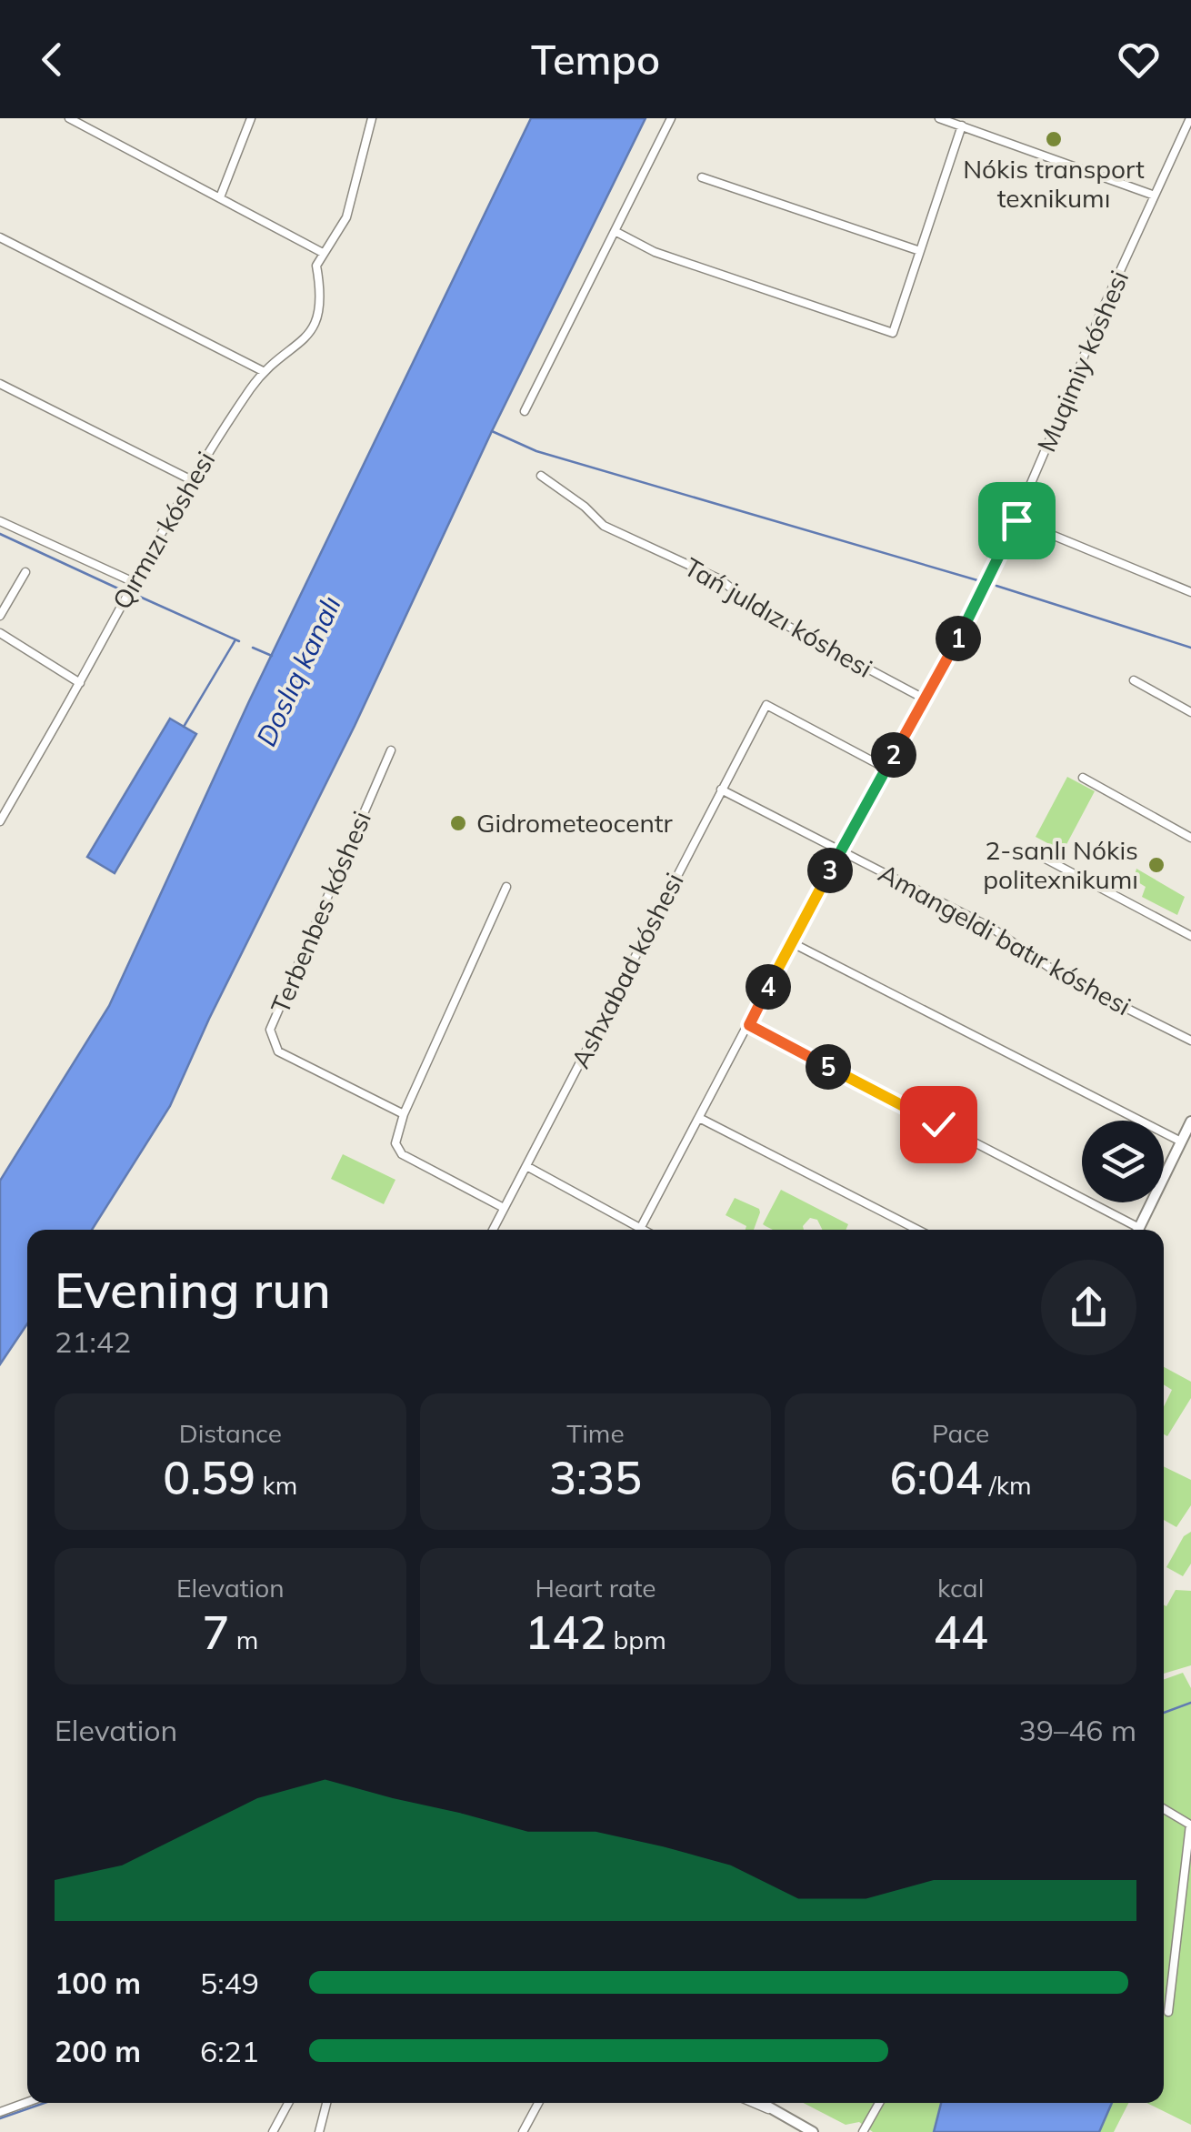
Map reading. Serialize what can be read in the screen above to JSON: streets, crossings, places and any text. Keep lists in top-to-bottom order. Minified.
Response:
{"streets":{"street":["Muqimiy kóshesi","Qırmızı kóshesi","Tań juldızı kóshesi","Terbenbes kóshesi","Amangeldi batır kóshesi","Ashxabad kóshesi"]},"crossings":[["Muqimiy kóshesi","Tań juldızı kóshesi"],["Muqimiy kóshesi","Amangeldi batır kóshesi"],["Muqimiy kóshesi","Ashxabad kóshesi"],["Amangeldi batır kóshesi","Ashxabad kóshesi"]],"water":["Doslıq kanalı"],"places":["Nókis transport texnikumı","Gidrometeocentr","2-sanlı Nókis politexnikumı"],"page":{"header":"Tempo","pins":["1","2","3","4","5"],"heading":["Evening run","21:42"],"stats":[["Distance","0.59 km"],["Time","3:35"],["Pace","6:04 /km"],["Elevation","7 m"],["Heart rate","142 bpm"],["kcal","44"]],"chart":["Elevation","39–46 m"],"list":[{"name":"100 m","note":"5:49"},{"name":"200 m","note":"6:21"}]}}
